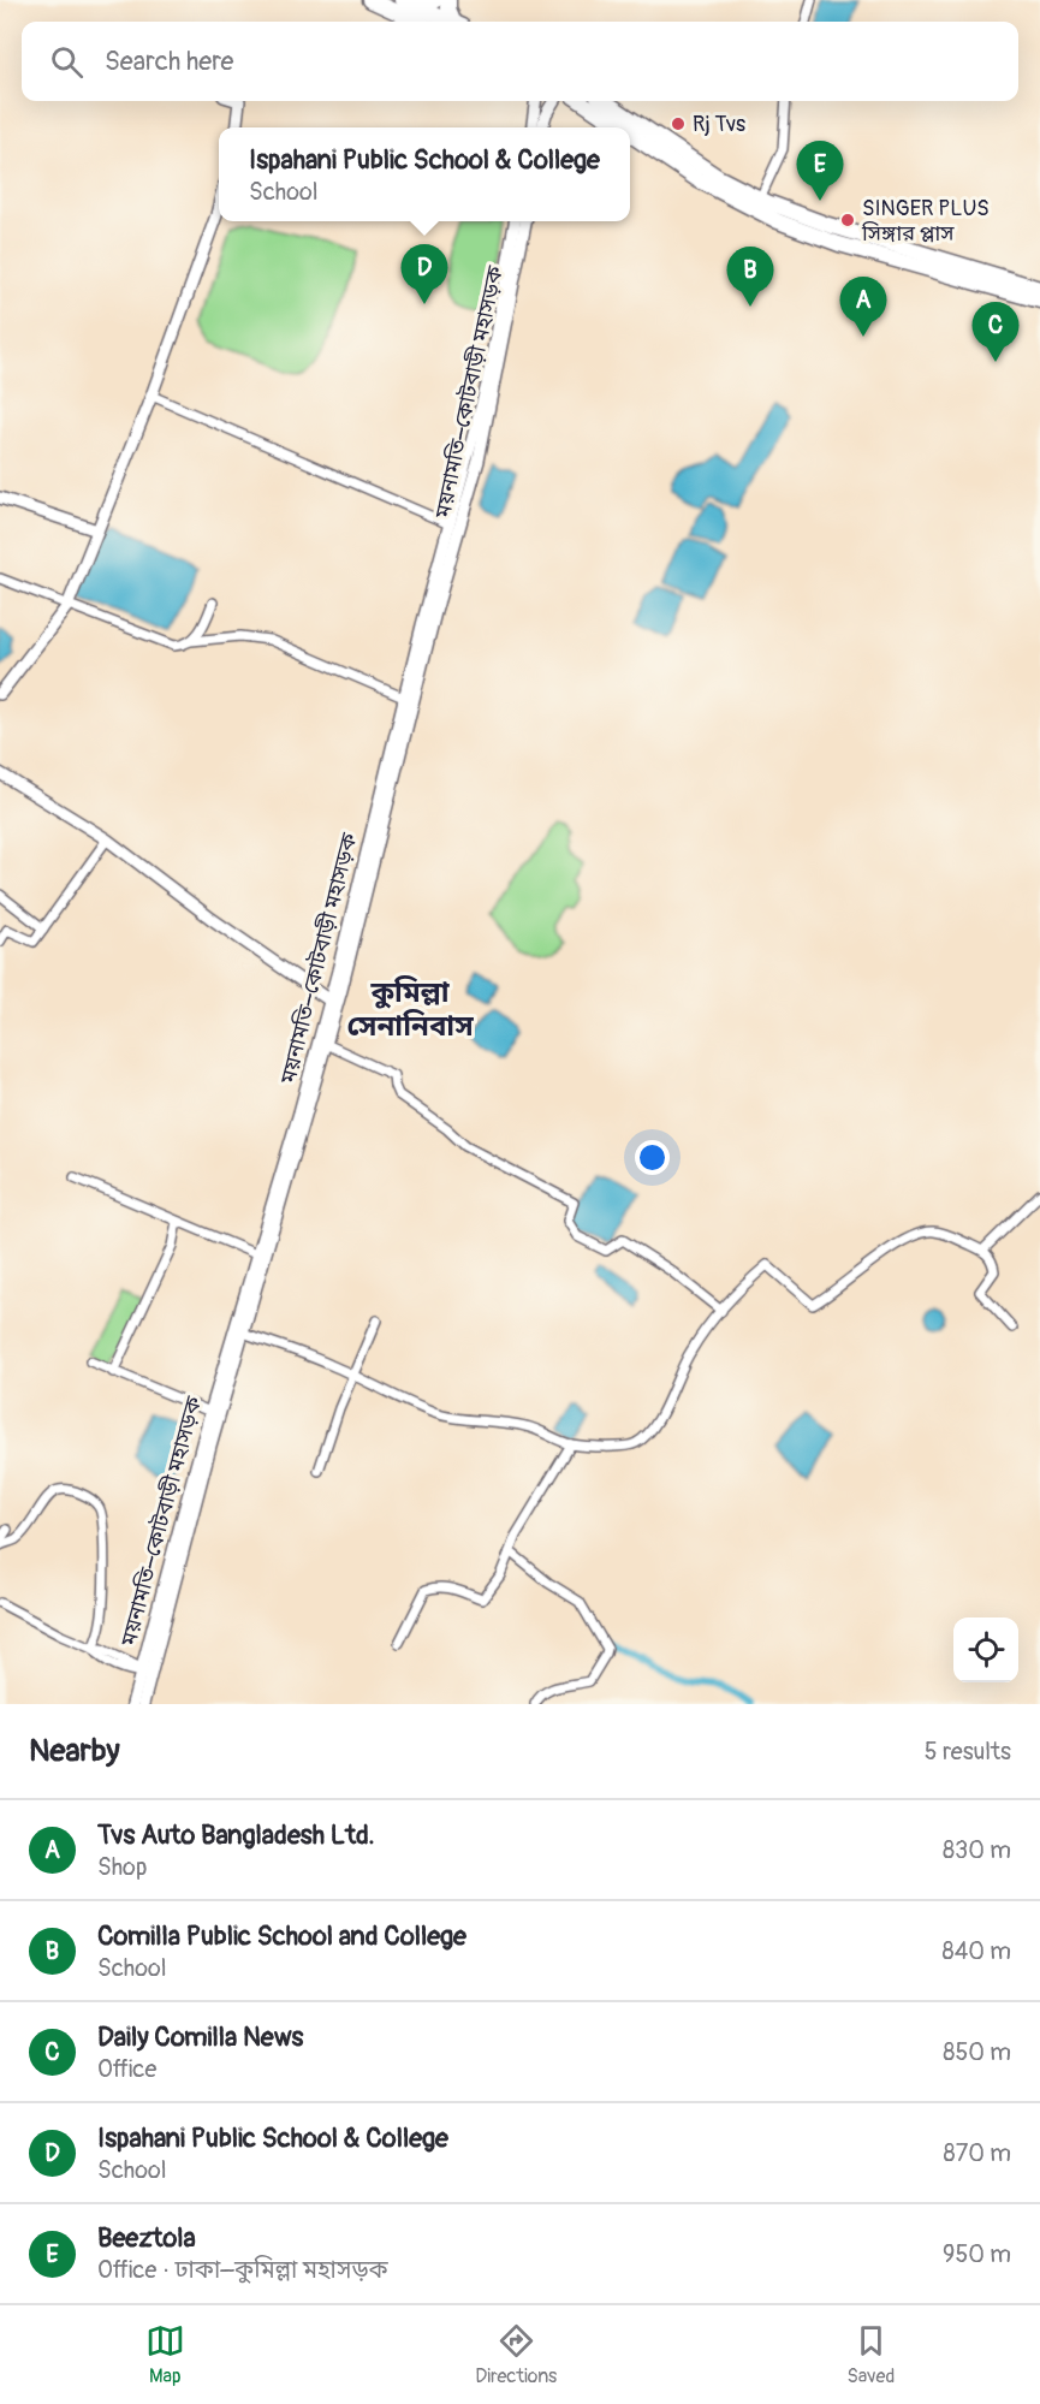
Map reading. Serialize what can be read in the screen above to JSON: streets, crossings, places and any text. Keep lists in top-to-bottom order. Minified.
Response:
{"streets":{"main road":["ময়নামতি–কোটবাড়ী মহাসড়ক"]},"districts":["কুমিল্লা সেনানিবাস"],"places":["Rj Tvs","SINGER PLUS সিঙ্গার প্লাস"],"page":{"search":"Search here","popup":["Ispahani Public School & College","School"],"pins":["E","D","B","A","C"],"heading":["Nearby","5 results"],"list":[{"mark":"A","name":"Tvs Auto Bangladesh Ltd.","note":"Shop","value":"830 m"},{"mark":"B","name":"Comilla Public School and College","note":"School","value":"840 m"},{"mark":"C","name":"Daily Comilla News","note":"Office","value":"850 m"},{"mark":"D","name":"Ispahani Public School & College","note":"School","value":"870 m"},{"mark":"E","name":"Beeztola","note":"Office · ঢাকা–কুমিল্লা মহাসড়ক","value":"950 m"}],"nav":["Map","Directions","Saved"]}}
